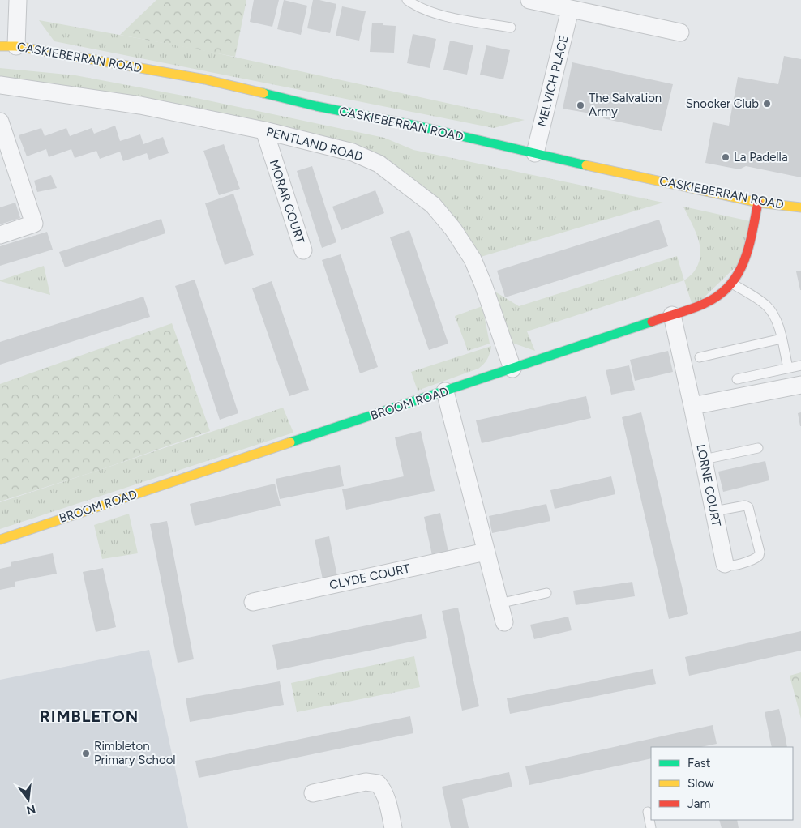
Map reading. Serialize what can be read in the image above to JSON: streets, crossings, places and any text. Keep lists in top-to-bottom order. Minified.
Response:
{"streets":{"street":["CASKIEBERRAN ROAD","MELVICH PLACE","PENTLAND ROAD","MORAR COURT","BROOM ROAD","LORNE COURT","CLYDE COURT"]},"crossings":[["CASKIEBERRAN ROAD","MELVICH PLACE"],["CASKIEBERRAN ROAD","BROOM ROAD"],["PENTLAND ROAD","MORAR COURT"],["PENTLAND ROAD","BROOM ROAD"],["BROOM ROAD","LORNE COURT"]],"districts":["RIMBLETON"],"places":["Snooker Club","The Salvation Army","La Padella","Rimbleton Primary School"],"legend":["Fast","Slow","Jam"],"north":"bottom"}
